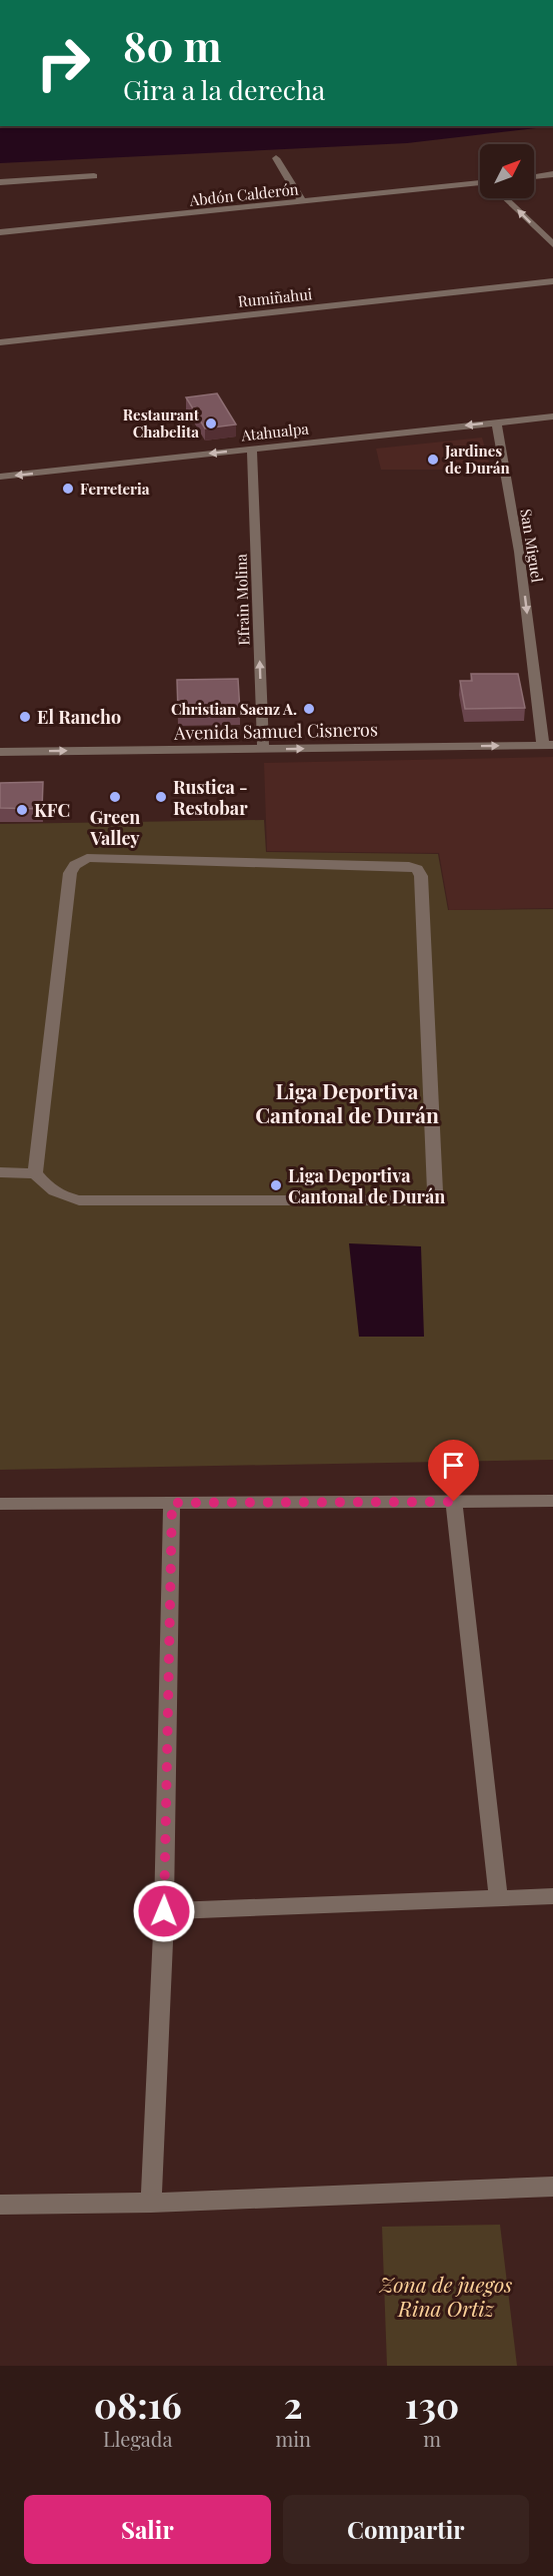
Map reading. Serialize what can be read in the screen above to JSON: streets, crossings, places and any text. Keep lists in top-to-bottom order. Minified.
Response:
{"streets":{"street":["Abdón Calderón","Rumiñahui","Atahualpa","San Miguel","Efrain Molina","Avenida Samuel Cisneros"]},"crossings":[["Atahualpa","San Miguel"],["Atahualpa","Efrain Molina"],["San Miguel","Avenida Samuel Cisneros"],["Efrain Molina","Avenida Samuel Cisneros"]],"one_way":["Atahualpa","San Miguel","Efrain Molina","Avenida Samuel Cisneros"],"districts":["Liga Deportiva Cantonal de Durán"],"parks":["Zona de juegos Rina Ortiz"],"places":["Restaurant Chabelita","Jardines de Durán","Ferreteria","Christian Saenz A.","El Rancho","Green Valley","Rustica - Restobar","KFC","Liga Deportiva Cantonal de Durán"],"north":"top right","page":{"turn":["80 m","Gira a la derecha"],"eta":["08:16","Llegada","2","min","130","m"],"buttons":["Salir","Compartir"]}}
